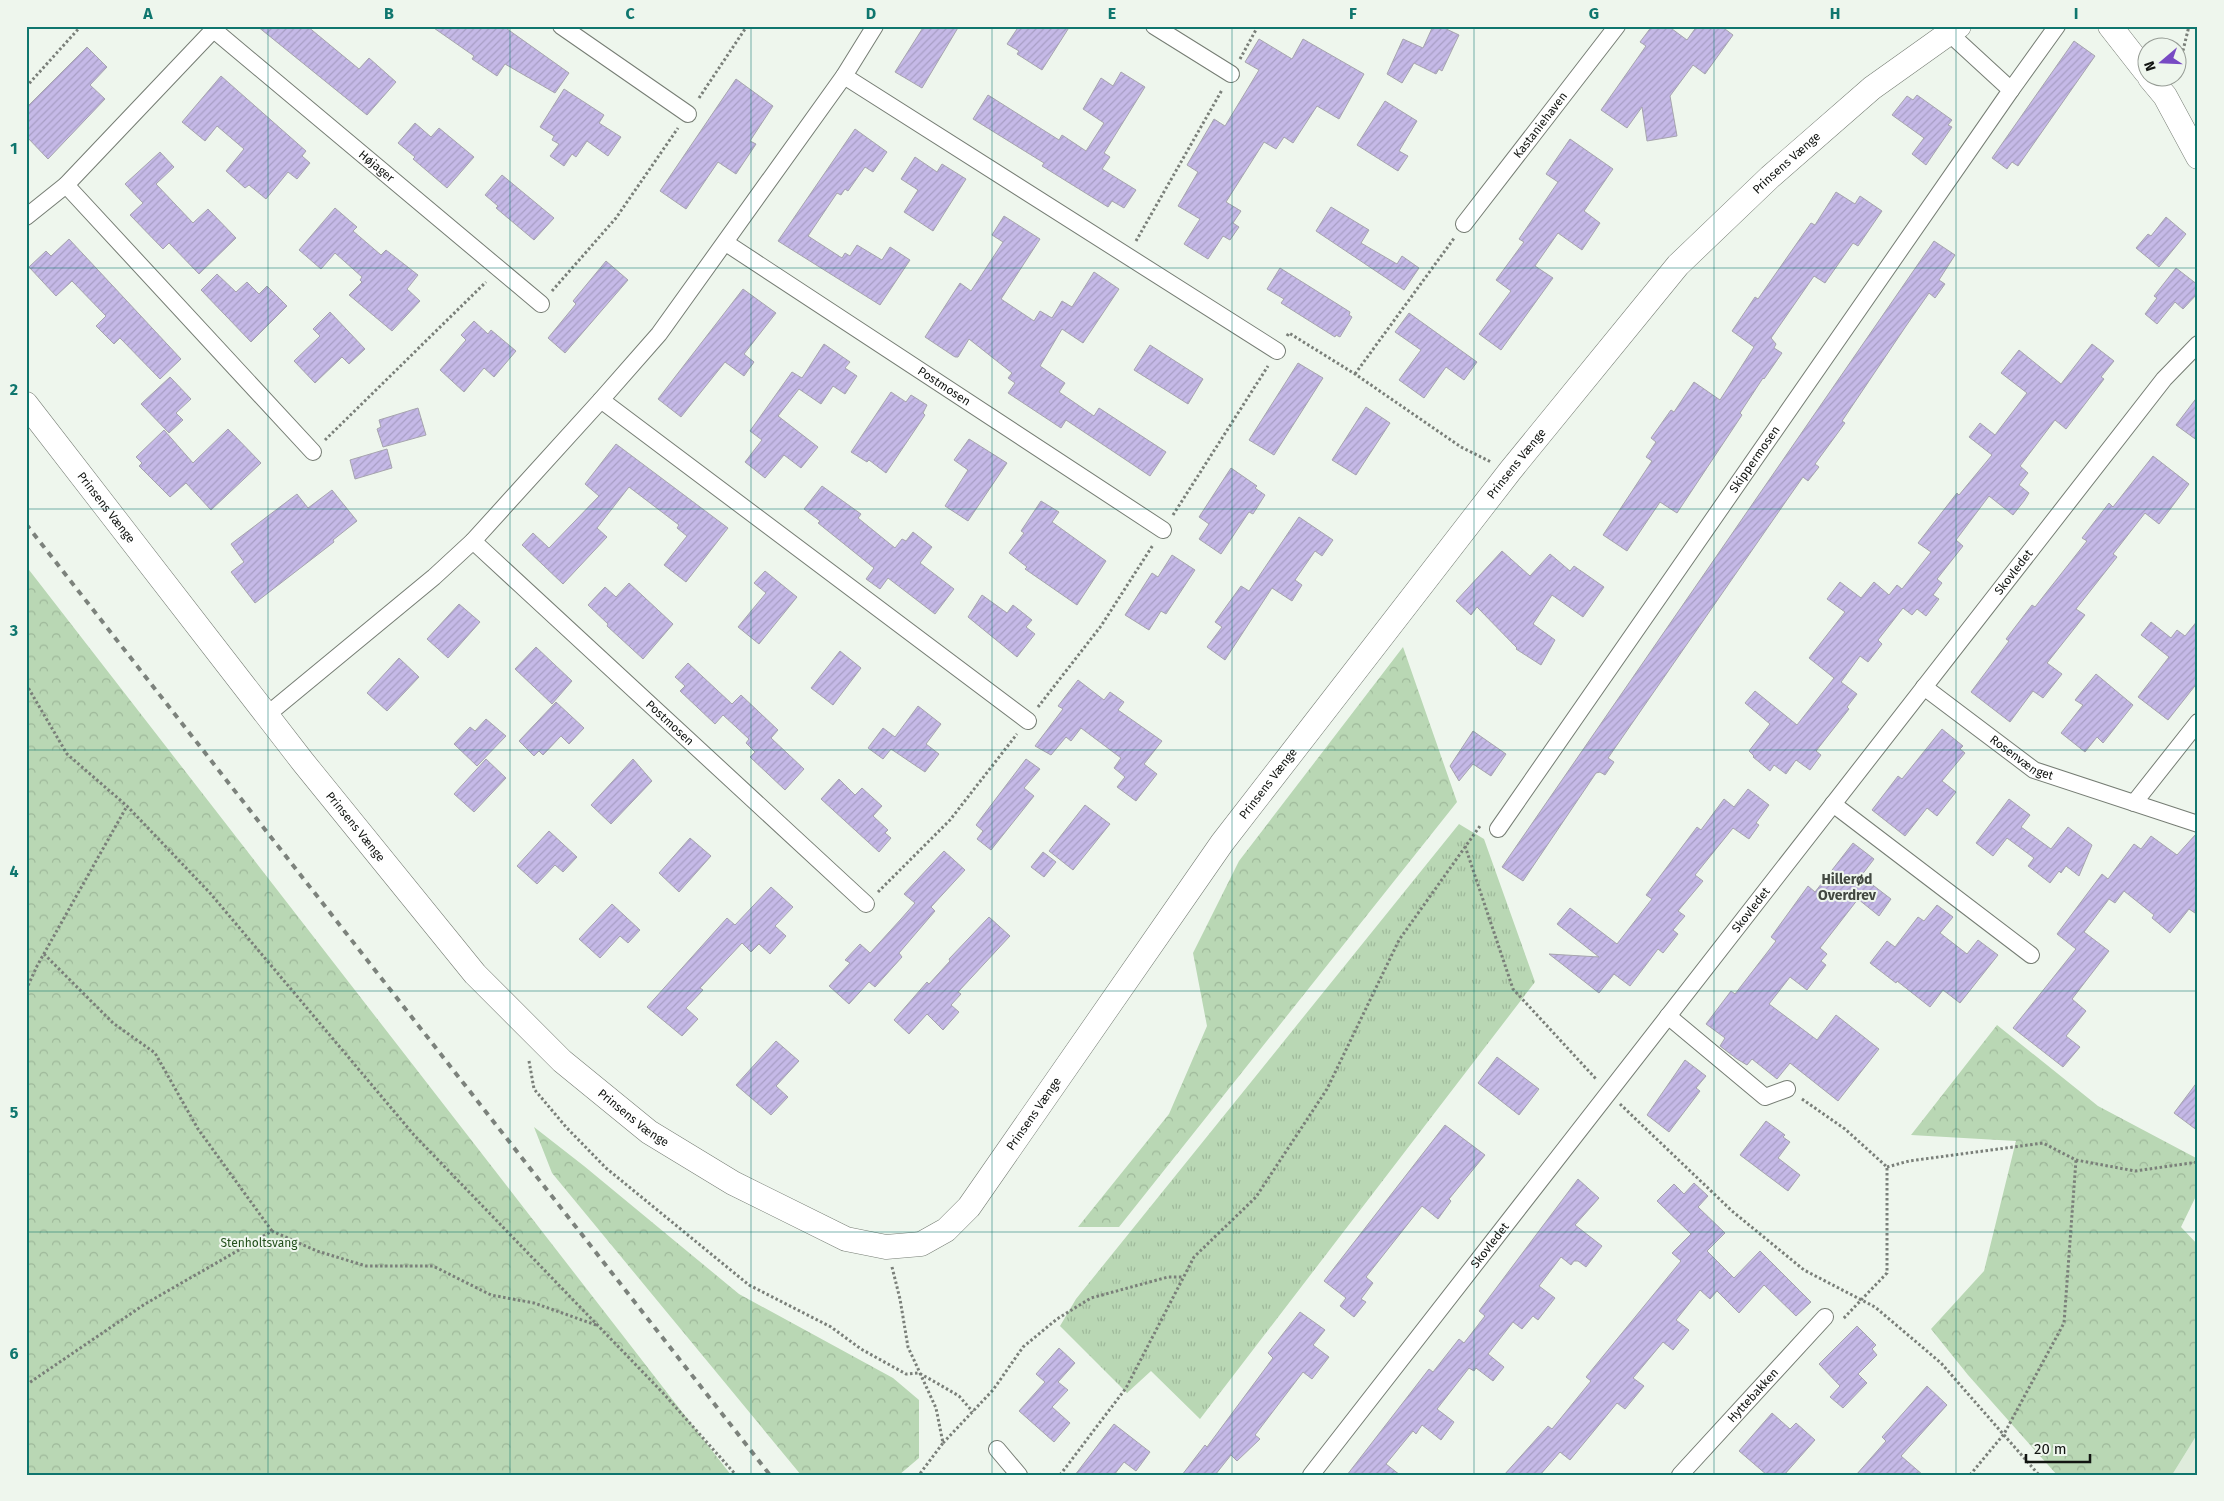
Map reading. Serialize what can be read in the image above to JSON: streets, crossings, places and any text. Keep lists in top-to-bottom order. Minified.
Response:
{"streets":{"street":["Kastaniehaven","Prinsens Vænge","Højager","Postmosen","Skippermosen","Skovledet","Rosenvænget","Hyttebakken"]},"crossings":[["Skovledet","Rosenvænget"]],"districts":["Hillerød Overdrev"],"parks":["Stenholtsvang"],"scale_bar":"20 m","north":"left","grid":{"columns":["A","B","C","D","E","F","G","H","I"],"rows":["1","2","3","4","5","6"]}}
